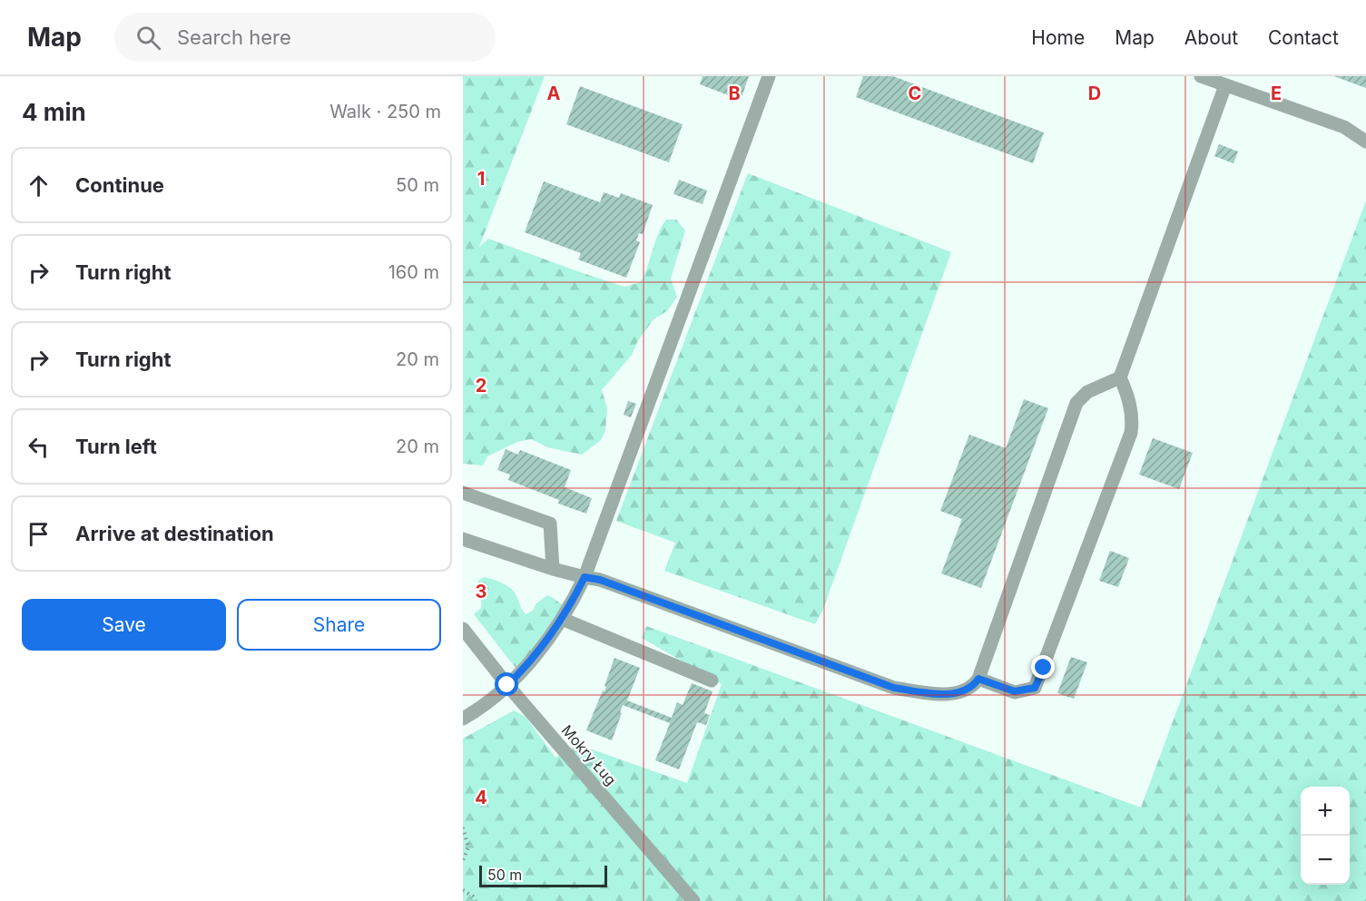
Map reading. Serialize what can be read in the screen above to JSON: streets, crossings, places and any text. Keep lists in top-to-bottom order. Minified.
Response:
{"streets":{"street":["Mokry Ług"]},"scale_bar":"50 m","page":{"header":"Map","search":"Search here","nav":["Home","Map","About","Contact"],"heading":["4 min","Walk · 250 m"],"list":[["Continue","50 m"],["Turn right","160 m"],["Turn right","20 m"],["Turn left","20 m"],"Arrive at destination"],"buttons":["Save","Share"],"map_buttons":["+","−"],"scale":"50 m"},"grid":{"columns":["A","B","C","D","E"],"rows":["1","2","3","4"]}}
